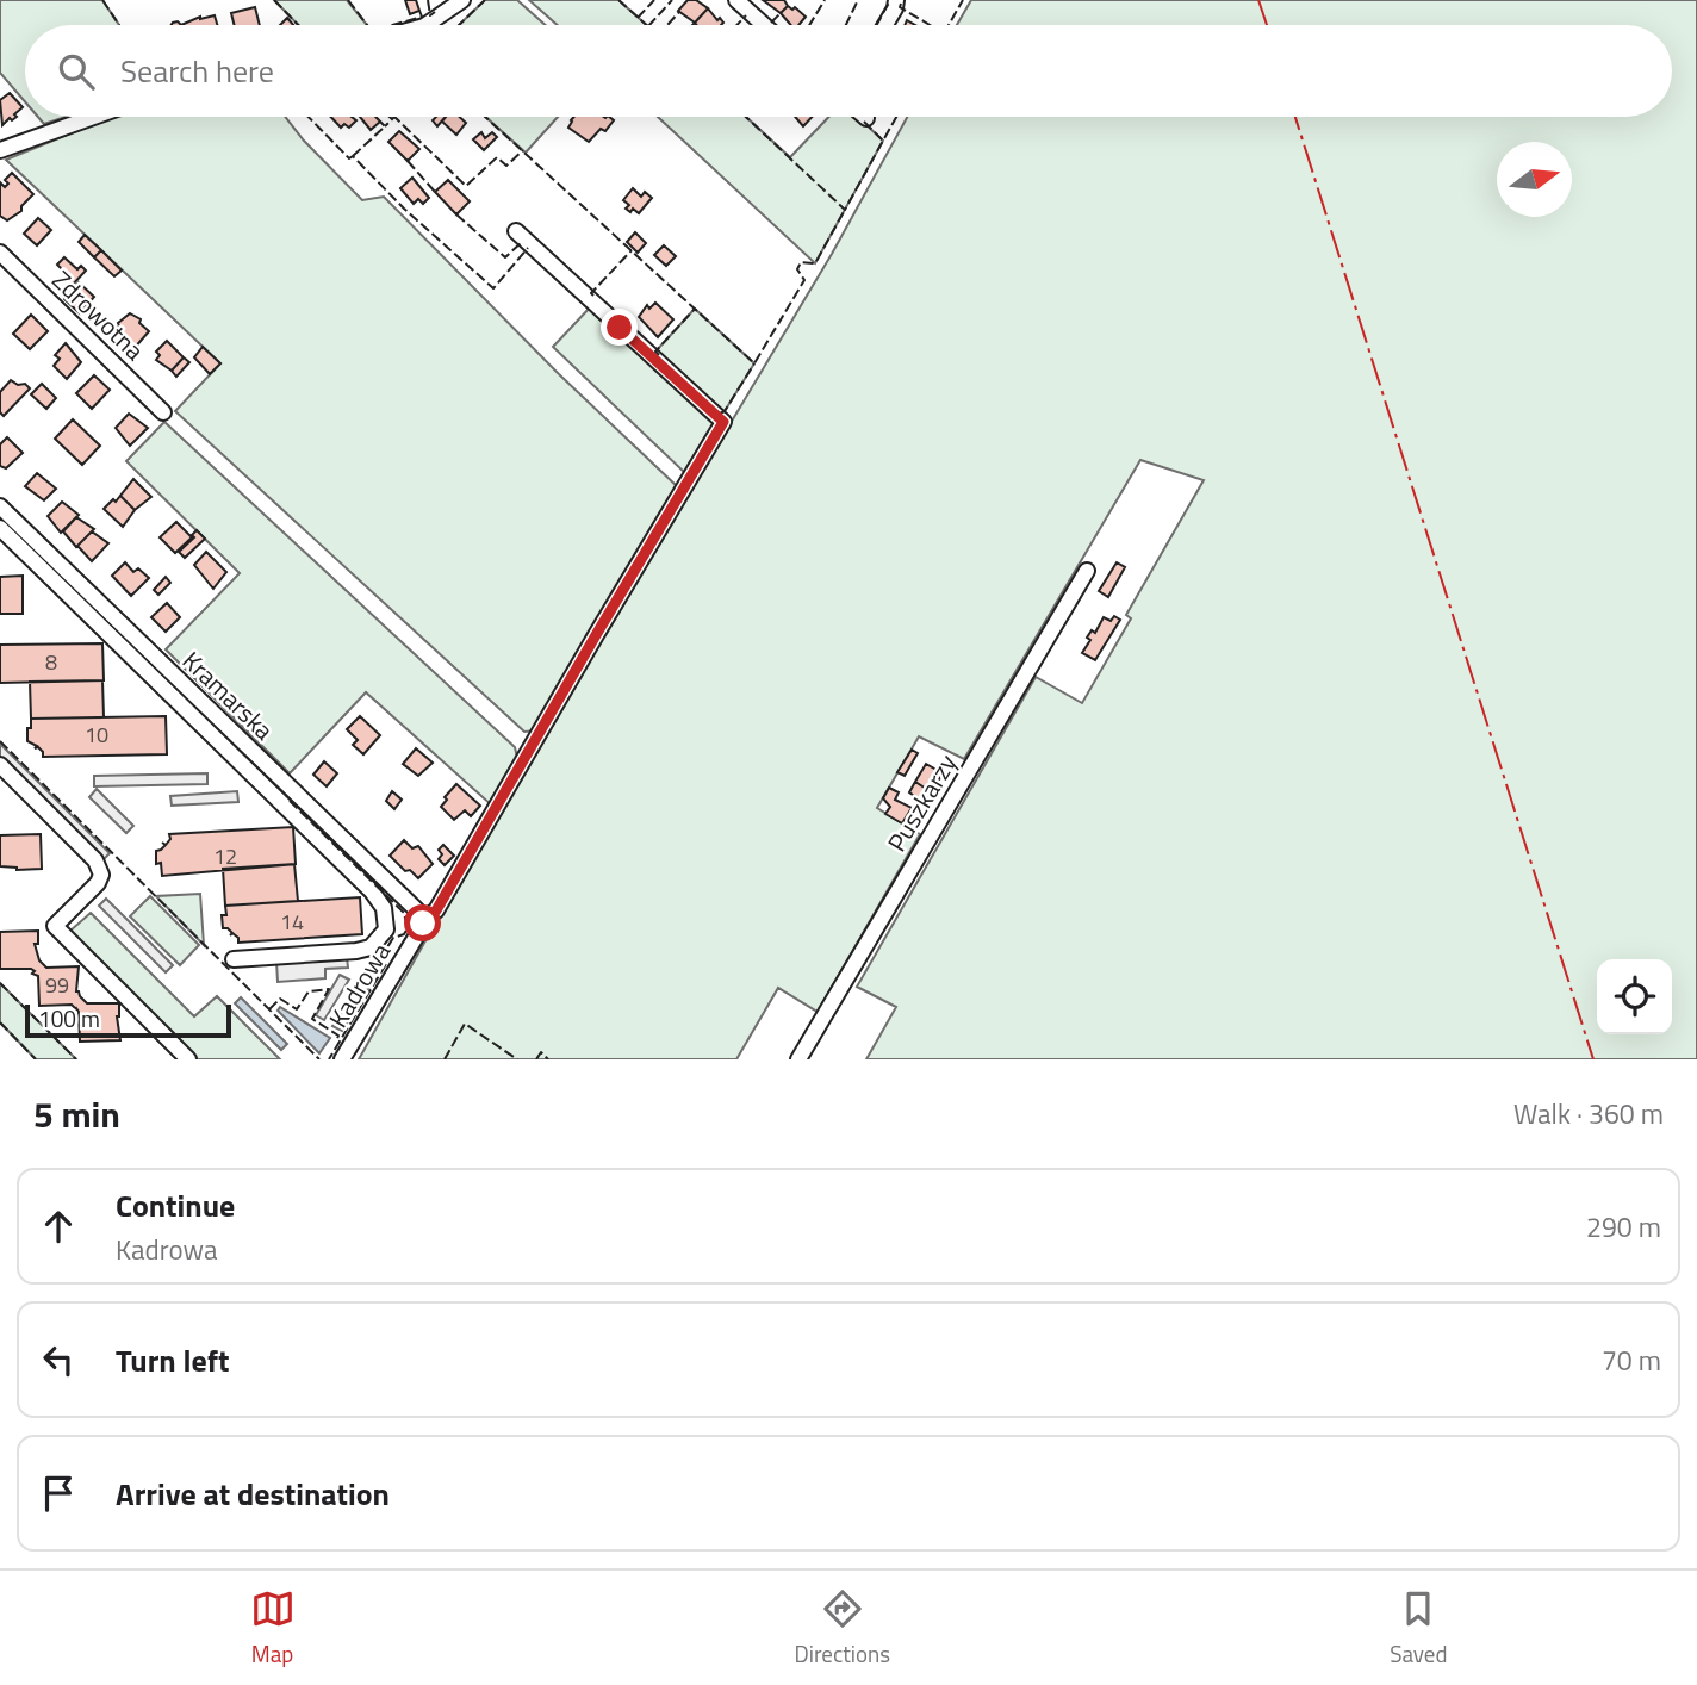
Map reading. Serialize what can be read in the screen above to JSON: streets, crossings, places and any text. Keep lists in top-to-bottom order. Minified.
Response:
{"streets":{"street":["Zdrowotna","Kramarska","Puszkarzy","Kadrowa"]},"crossings":[["Kramarska","Kadrowa"]],"house_numbers":["8","10","12","14","99"],"scale_bar":"100 m","north":"right","page":{"search":"Search here","scale":"100 m","heading":["5 min","Walk · 360 m"],"list":[["Continue","Kadrowa","290 m"],["Turn left","70 m"],"Arrive at destination"],"nav":["Map","Directions","Saved"]}}
